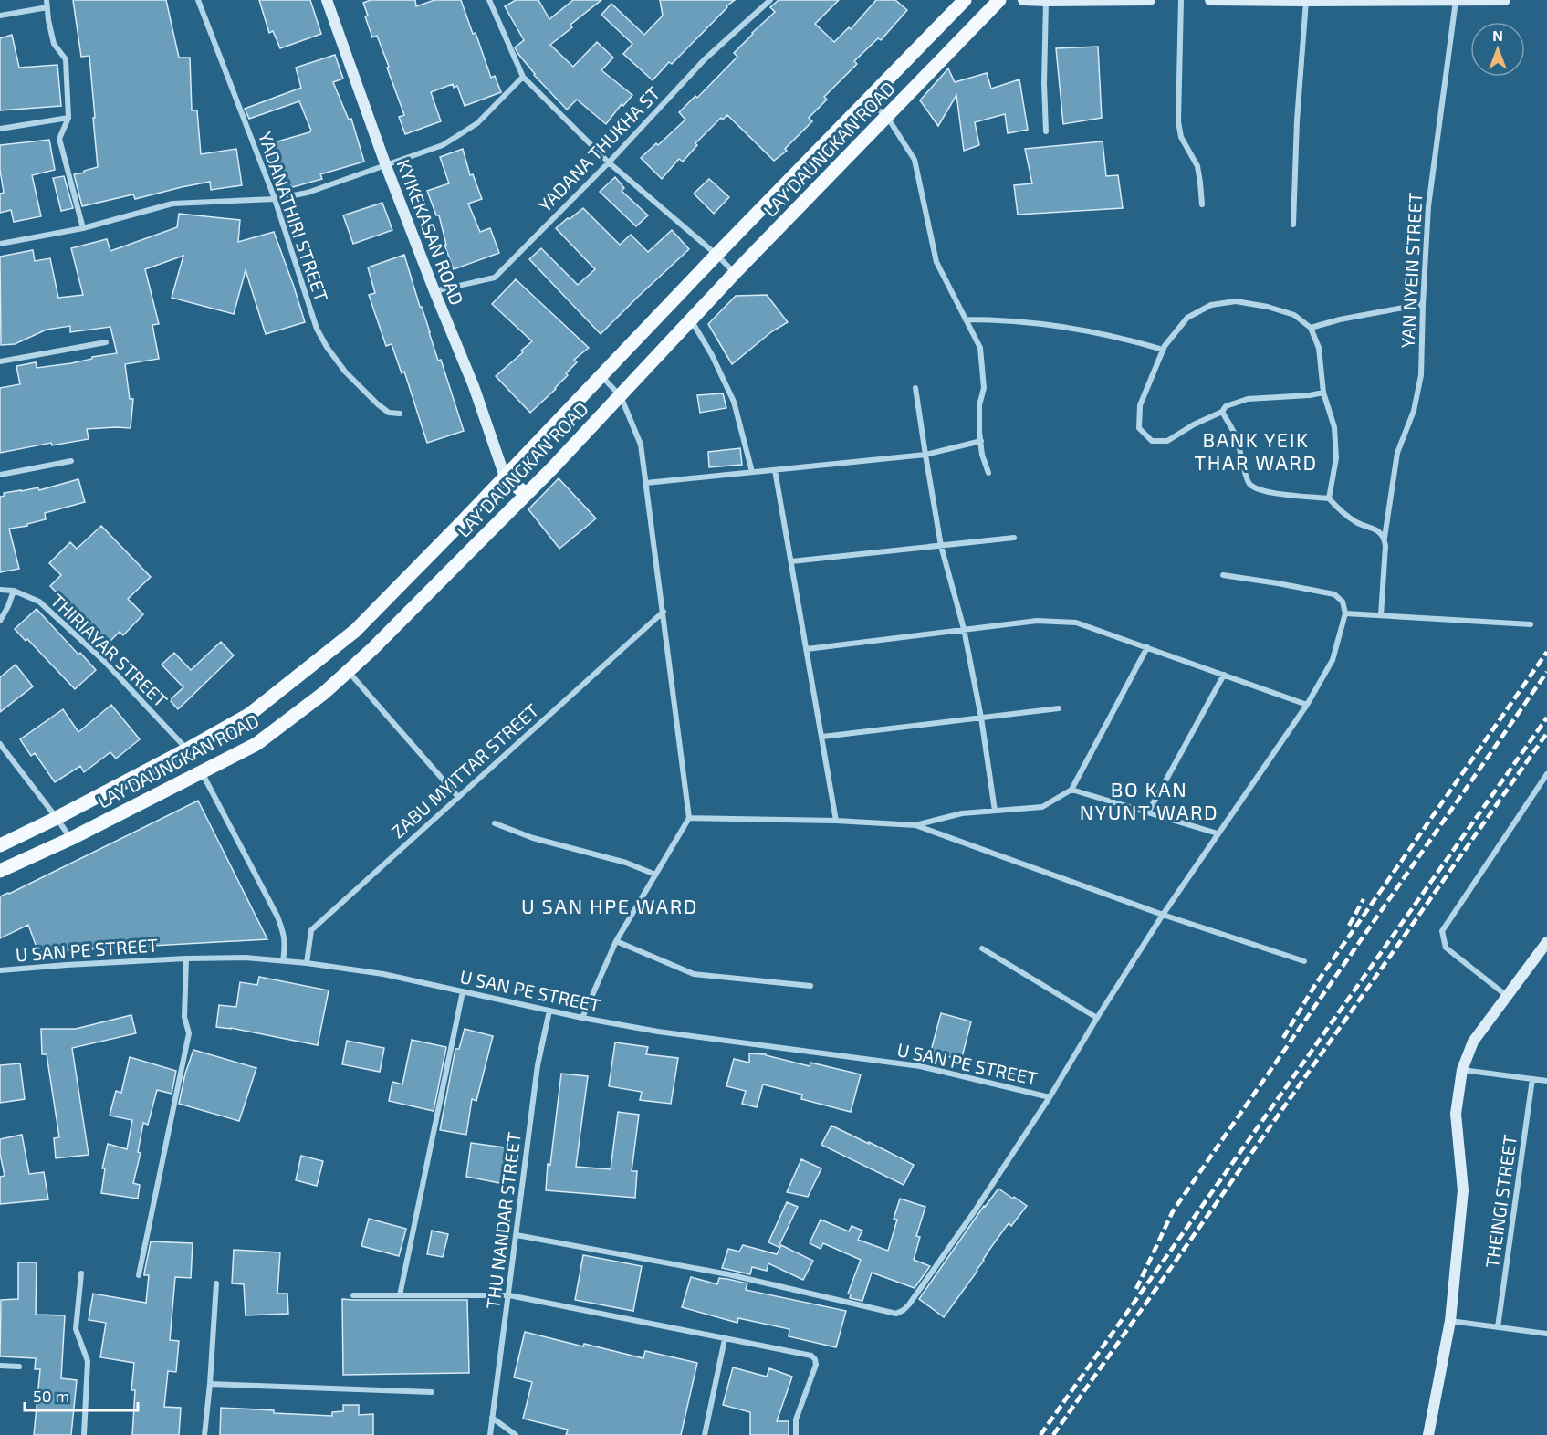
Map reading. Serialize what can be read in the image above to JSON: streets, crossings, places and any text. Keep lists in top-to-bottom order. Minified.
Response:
{"streets":{"main road":["LAY DAUNGKAN ROAD"],"street":["YADANA THUKHA ST","YADANATHIRI STREET","KYIKEKASAN ROAD","YAN NYEIN STREET","THIRIAYAR STREET","ZABU MYITTAR STREET","U SAN PE STREET","THEINGI STREET","THU NANDAR STREET"]},"crossings":[["YADANA THUKHA ST","KYIKEKASAN ROAD"],["LAY DAUNGKAN ROAD","KYIKEKASAN ROAD"],["LAY DAUNGKAN ROAD","THIRIAYAR STREET"],["ZABU MYITTAR STREET","U SAN PE STREET"],["U SAN PE STREET","THU NANDAR STREET"]],"districts":["BANK YEIK THAR WARD","BO KAN NYUNT WARD","U SAN HPE WARD"],"scale_bar":"50 m","north":"top"}
